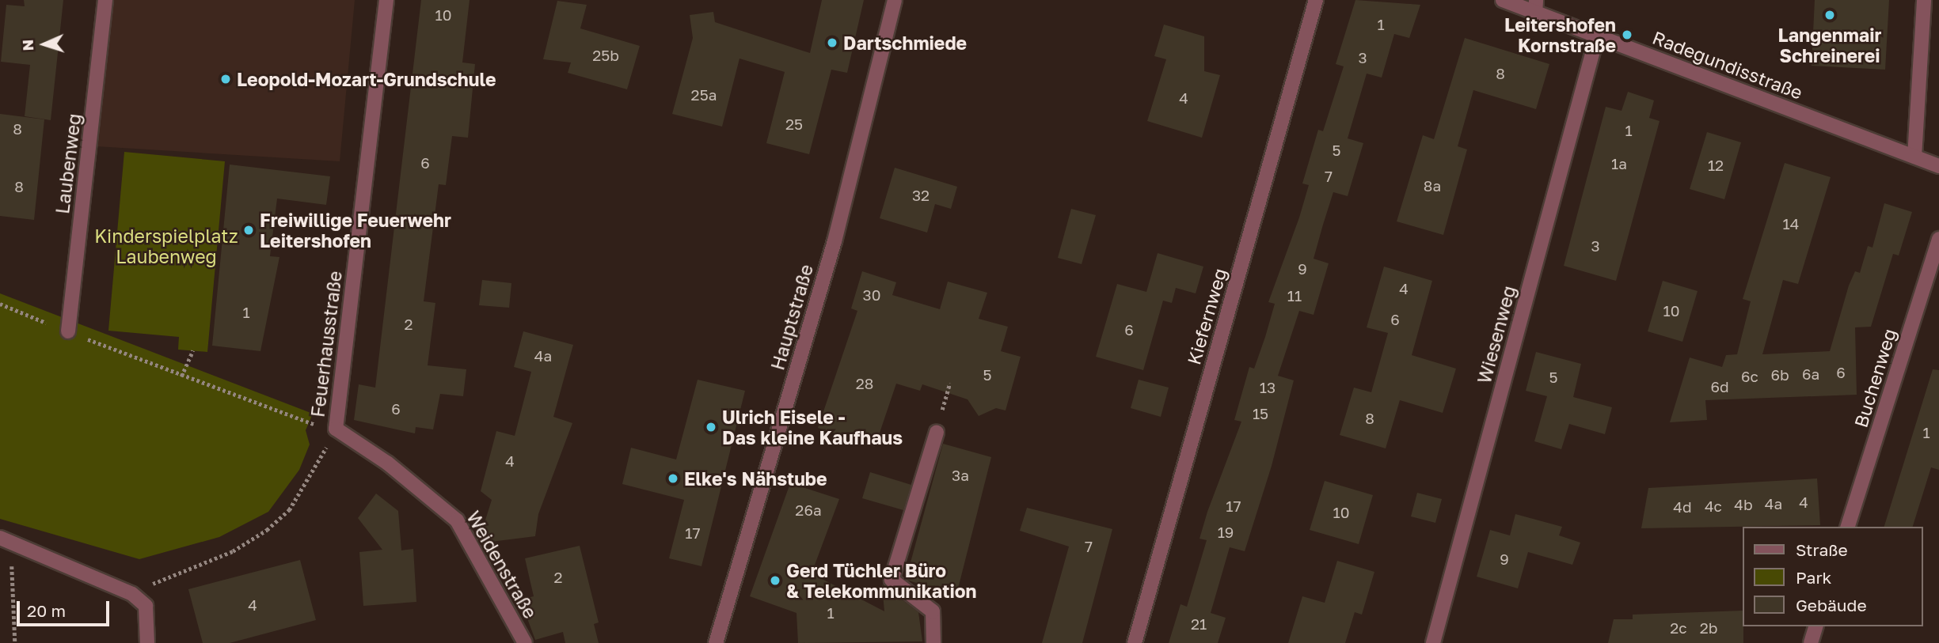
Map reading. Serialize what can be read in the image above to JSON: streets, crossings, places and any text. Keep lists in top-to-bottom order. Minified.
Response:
{"streets":{"street":["Radegundisstraße","Laubenweg","Kiefernweg","Hauptstraße","Wiesenweg","Feuerhausstraße","Buchenweg","Weidenstraße"]},"crossings":[["Radegundisstraße","Wiesenweg"],["Feuerhausstraße","Weidenstraße"]],"parks":["Kinderspielplatz Laubenweg"],"places":["Langenmair Schreinerei","Leitershofen Kornstraße","Dartschmiede","Leopold-Mozart-Grundschule","Freiwillige Feuerwehr Leitershofen","Ulrich Eisele - Das kleine Kaufhaus","Elke's Nähstube","Gerd Tüchler Büro & Telekommunikation"],"house_numbers":["10","1","25b","3","8","25a","4","25","8","1","5","6","1a","12","7","8a","8","32","14","3","9","4","30","11","10","1","6","2","6","4a","6","6a","5","6b","6c","5","28","6d","13","6","15","8","1","4","3a","4","4a","4b","17","4c","4d","26a","10","19","17","7","9","2","4","1","21","2c","2b"],"legend":["Straße","Park","Gebäude"],"scale_bar":"20 m","north":"left"}
